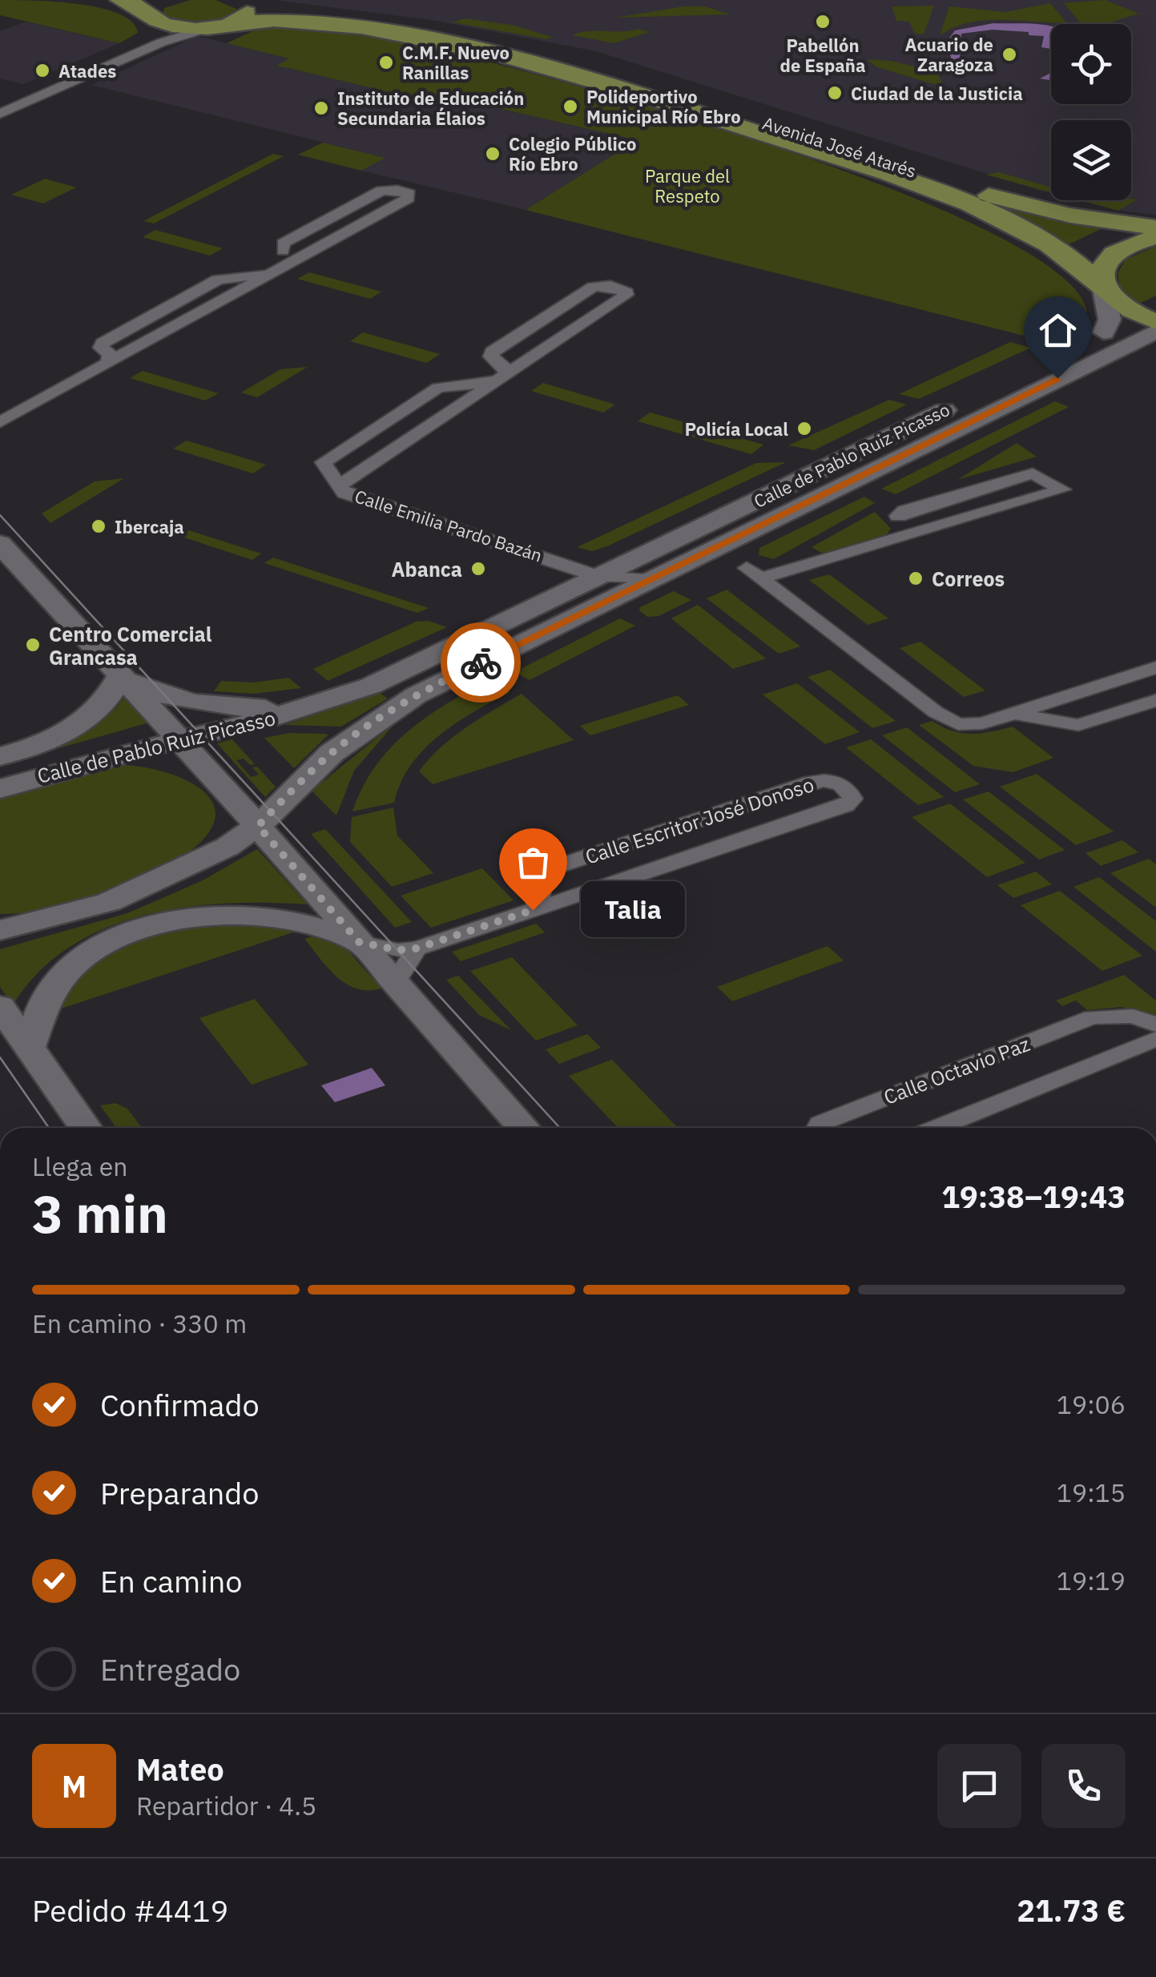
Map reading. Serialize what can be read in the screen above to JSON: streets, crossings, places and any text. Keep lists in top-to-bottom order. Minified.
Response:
{"streets":{"main road":["Avenida José Atarés","Calle de Pablo Ruiz Picasso"],"street":["Calle Emilia Pardo Bazán","Calle Escritor José Donoso","Calle Octavio Paz"]},"crossings":[["Avenida José Atarés","Calle de Pablo Ruiz Picasso"],["Calle de Pablo Ruiz Picasso","Calle Emilia Pardo Bazán"]],"parks":["Parque del Respeto"],"places":["Pabellón de España","Acuario de Zaragoza","C.M.F. Nuevo Ranillas","Atades","Ciudad de la Justicia","Polideportivo Municipal Río Ebro","Instituto de Educación Secundaria Élaios","Colegio Público Río Ebro","Policía Local","Ibercaja","Abanca","Correos","Centro Comercial Grancasa","Talia"],"page":{"bubble":"Talia","heading":["3 min","Llega en","19:38–19:43"],"panel":["Mateo","Repartidor · 4.5","Pedido #4419","21.73 €"],"bar":"En camino · 330 m","list":[["Confirmado","19:06"],["Preparando","19:15"],["En camino","19:19"],"Entregado"],"round":"M"}}
